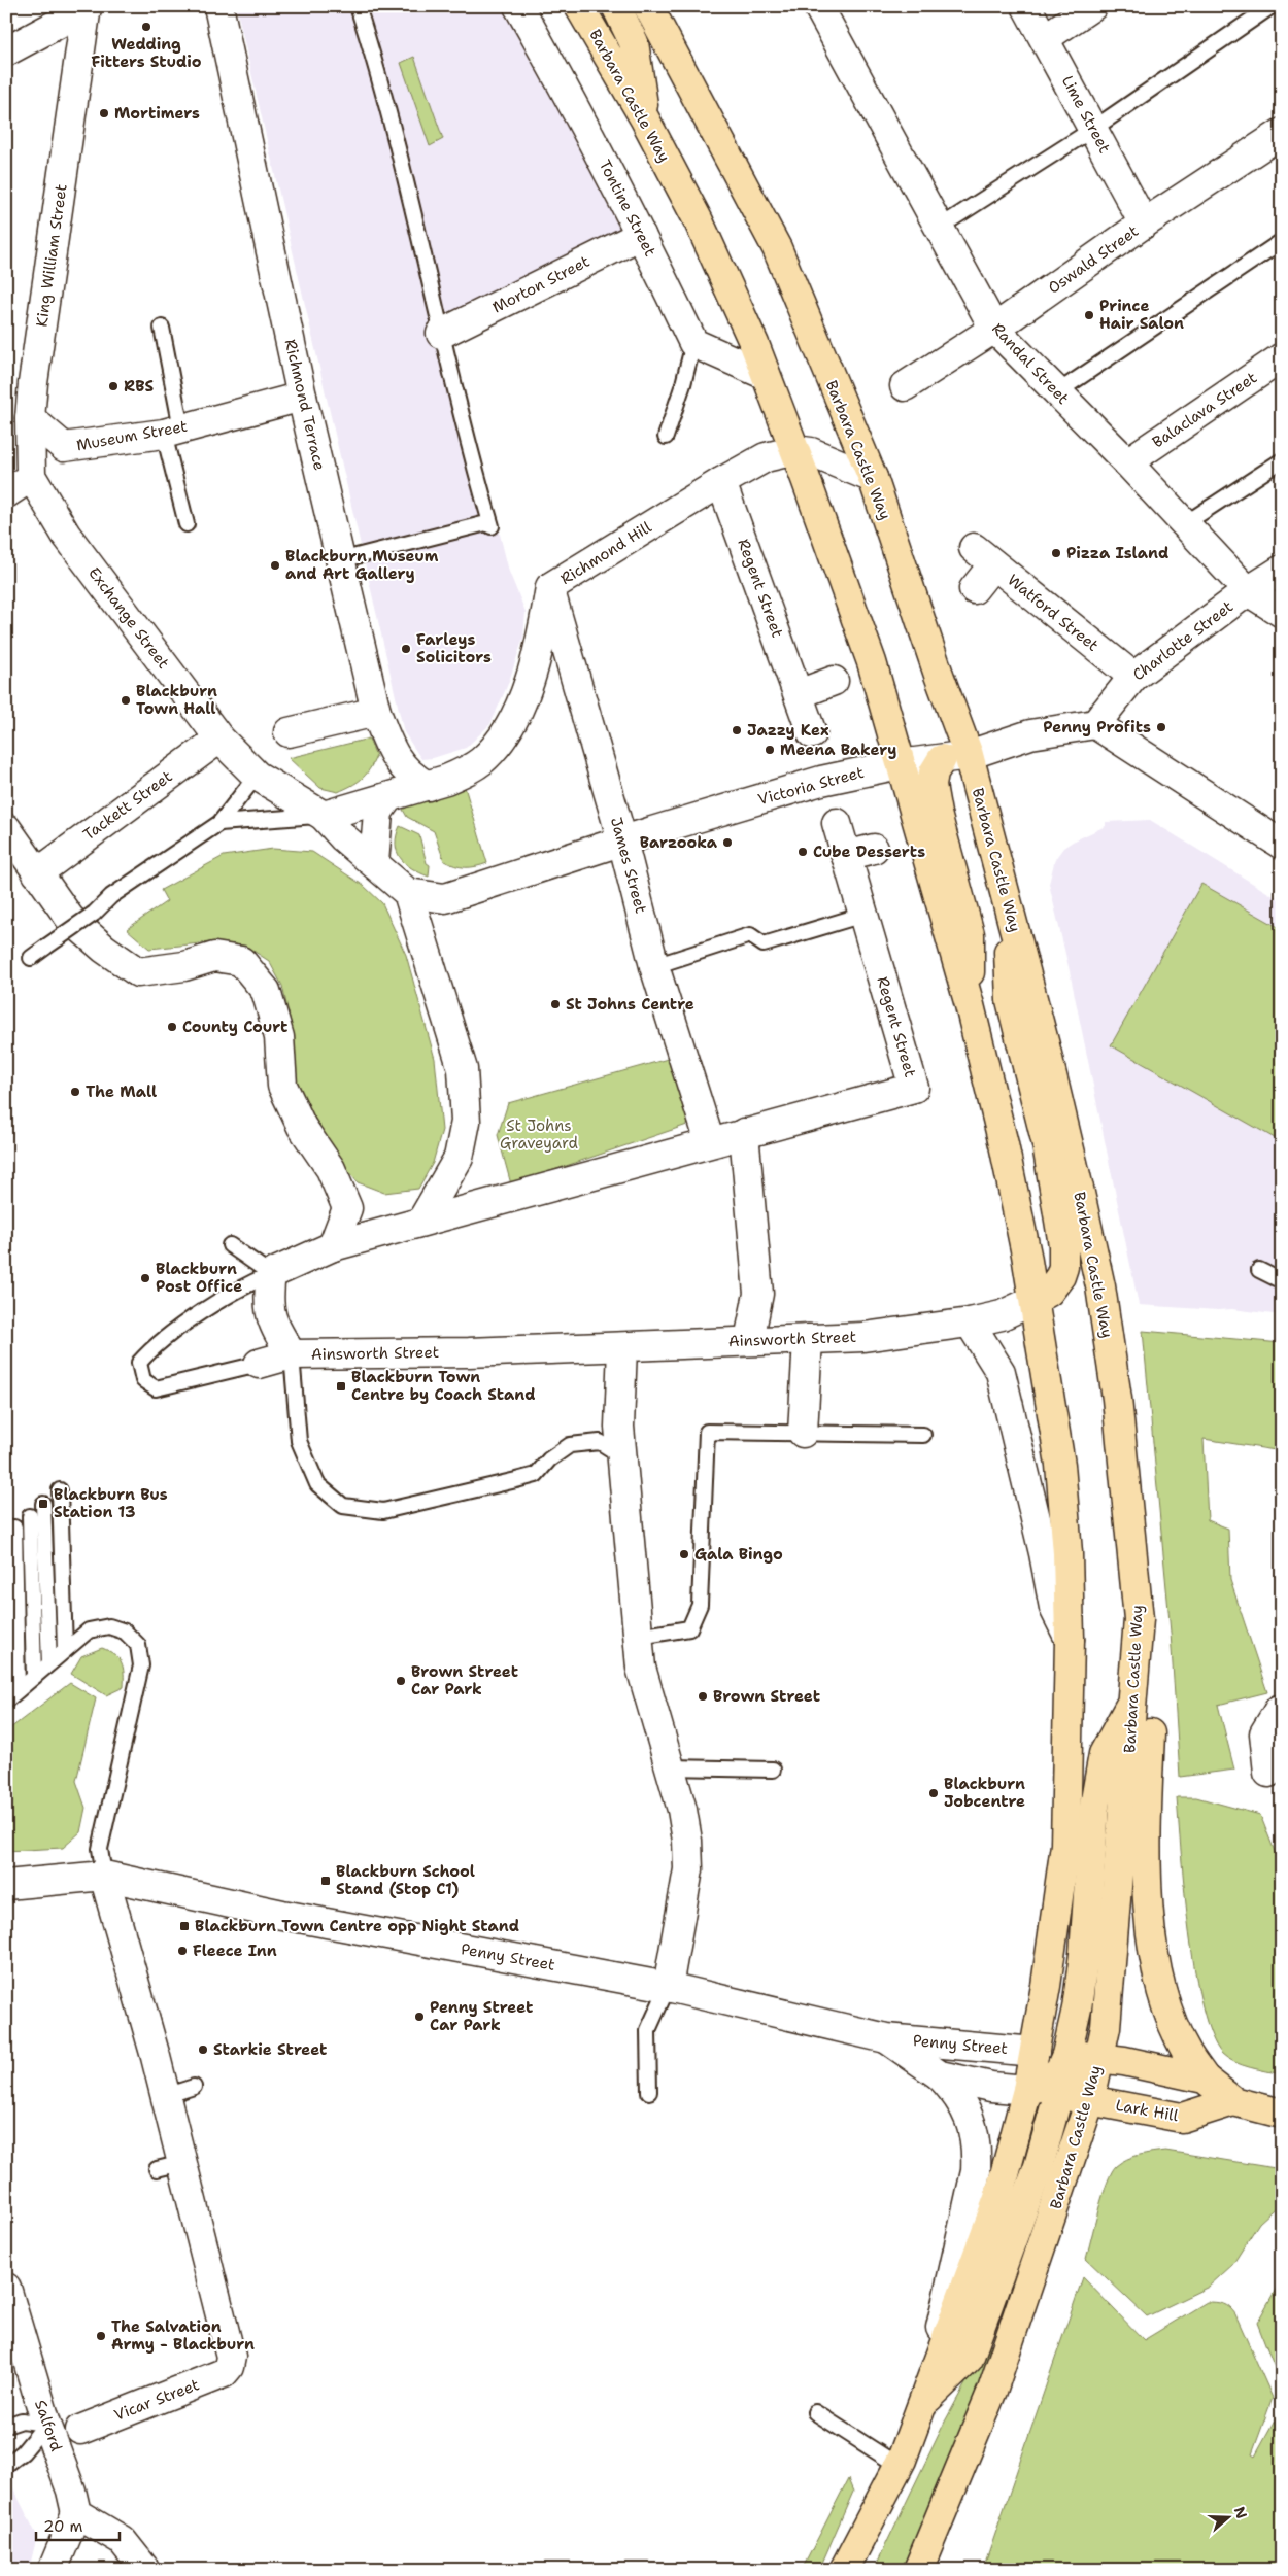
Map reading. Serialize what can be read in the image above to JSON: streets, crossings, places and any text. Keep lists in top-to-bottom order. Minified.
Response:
{"streets":{"highway":["Barbara Castle Way","Lark Hill"],"street":["Lime Street","Tontine Street","King William Street","Oswald Street","Morton Street","Randal Street","Richmond Terrace","Balaclava Street","Museum Street","Richmond Hill","Regent Street","Watford Street","Exchange Street","Charlotte Street","Victoria Street","Tackett Street","James Street","Ainsworth Street","Penny Street","Vicar Street","Salford"]},"crossings":[["Barbara Castle Way","Richmond Hill"],["Barbara Castle Way","Victoria Street"],["Barbara Castle Way","Ainsworth Street"],["Barbara Castle Way","Penny Street"],["Barbara Castle Way","Lark Hill"],["Lime Street","Oswald Street"],["Tontine Street","Morton Street"],["King William Street","Museum Street"],["King William Street","Exchange Street"],["Oswald Street","Randal Street"],["Randal Street","Balaclava Street"],["Randal Street","Charlotte Street"],["Richmond Terrace","Museum Street"],["Richmond Terrace","Richmond Hill"],["Richmond Hill","Regent Street"],["Richmond Hill","Exchange Street"],["Richmond Hill","James Street"],["Watford Street","Charlotte Street"],["Exchange Street","Victoria Street"],["Exchange Street","Tackett Street"],["Charlotte Street","Victoria Street"],["Victoria Street","James Street"],["Penny Street","Lark Hill"]],"parks":["St Johns Graveyard"],"places":{"other":["Wedding Fitters Studio","Mortimers","Prince Hair Salon","RBS","Pizza Island","Blackburn Museum and Art Gallery","Farleys Solicitors","Blackburn Town Hall","Penny Profits","Jazzy Kex","Meena Bakery","Barzooka","Cube Desserts","St Johns Centre","County Court","The Mall","Blackburn Post Office","Gala Bingo","Brown Street Car Park","Brown Street","Blackburn Jobcentre","Fleece Inn","Penny Street Car Park","Starkie Street","The Salvation Army - Blackburn"],"transit":["Blackburn Town Centre by Coach Stand","Blackburn Bus Station 13","Blackburn School Stand (Stop C1)","Blackburn Town Centre opp Night Stand"]},"scale_bar":"20 m","north":"right"}
